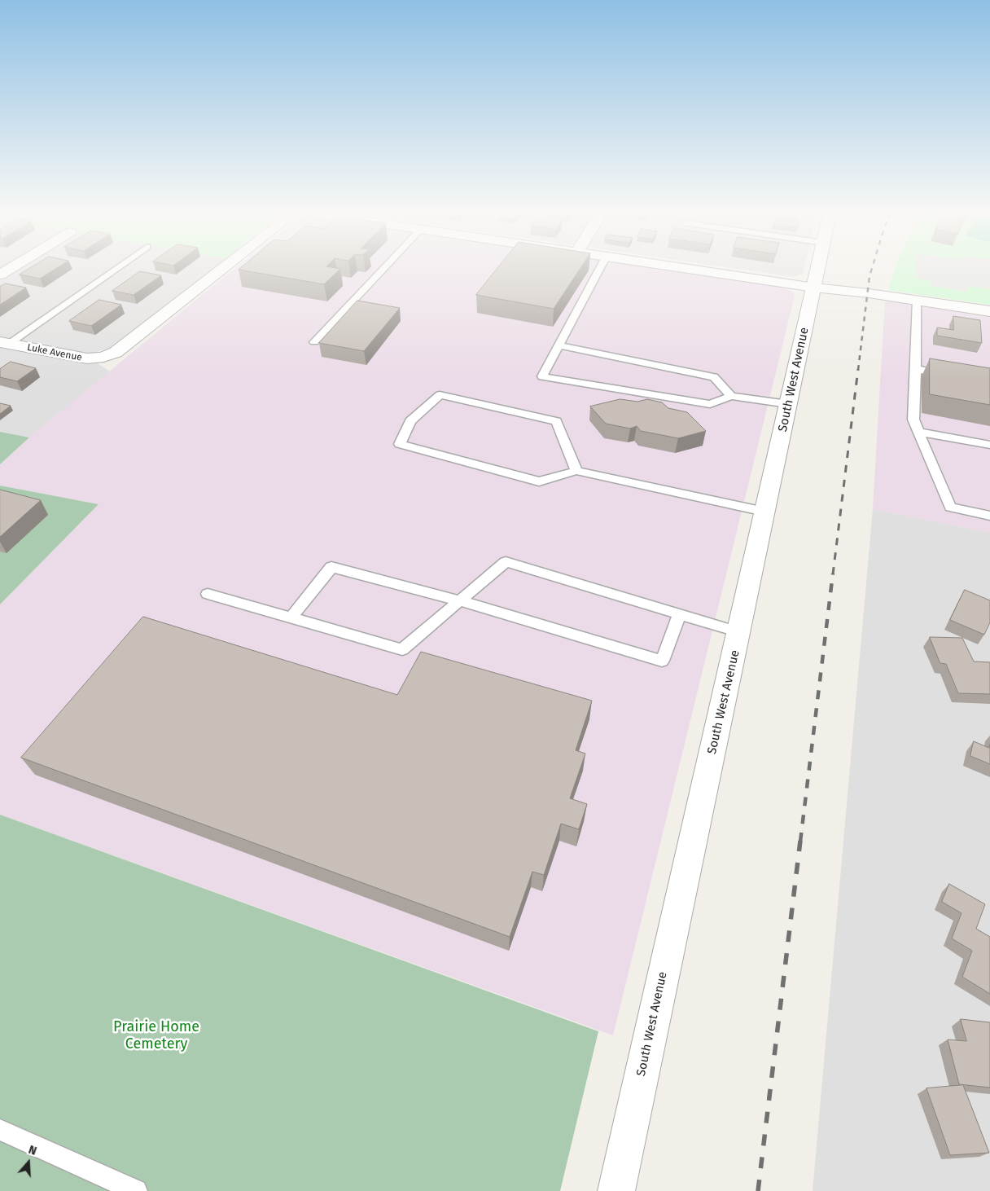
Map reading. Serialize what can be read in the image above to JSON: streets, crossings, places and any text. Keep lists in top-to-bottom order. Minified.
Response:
{"streets":{"street":["Luke Avenue","South West Avenue"]},"parks":["Prairie Home Cemetery"],"north":"top"}
